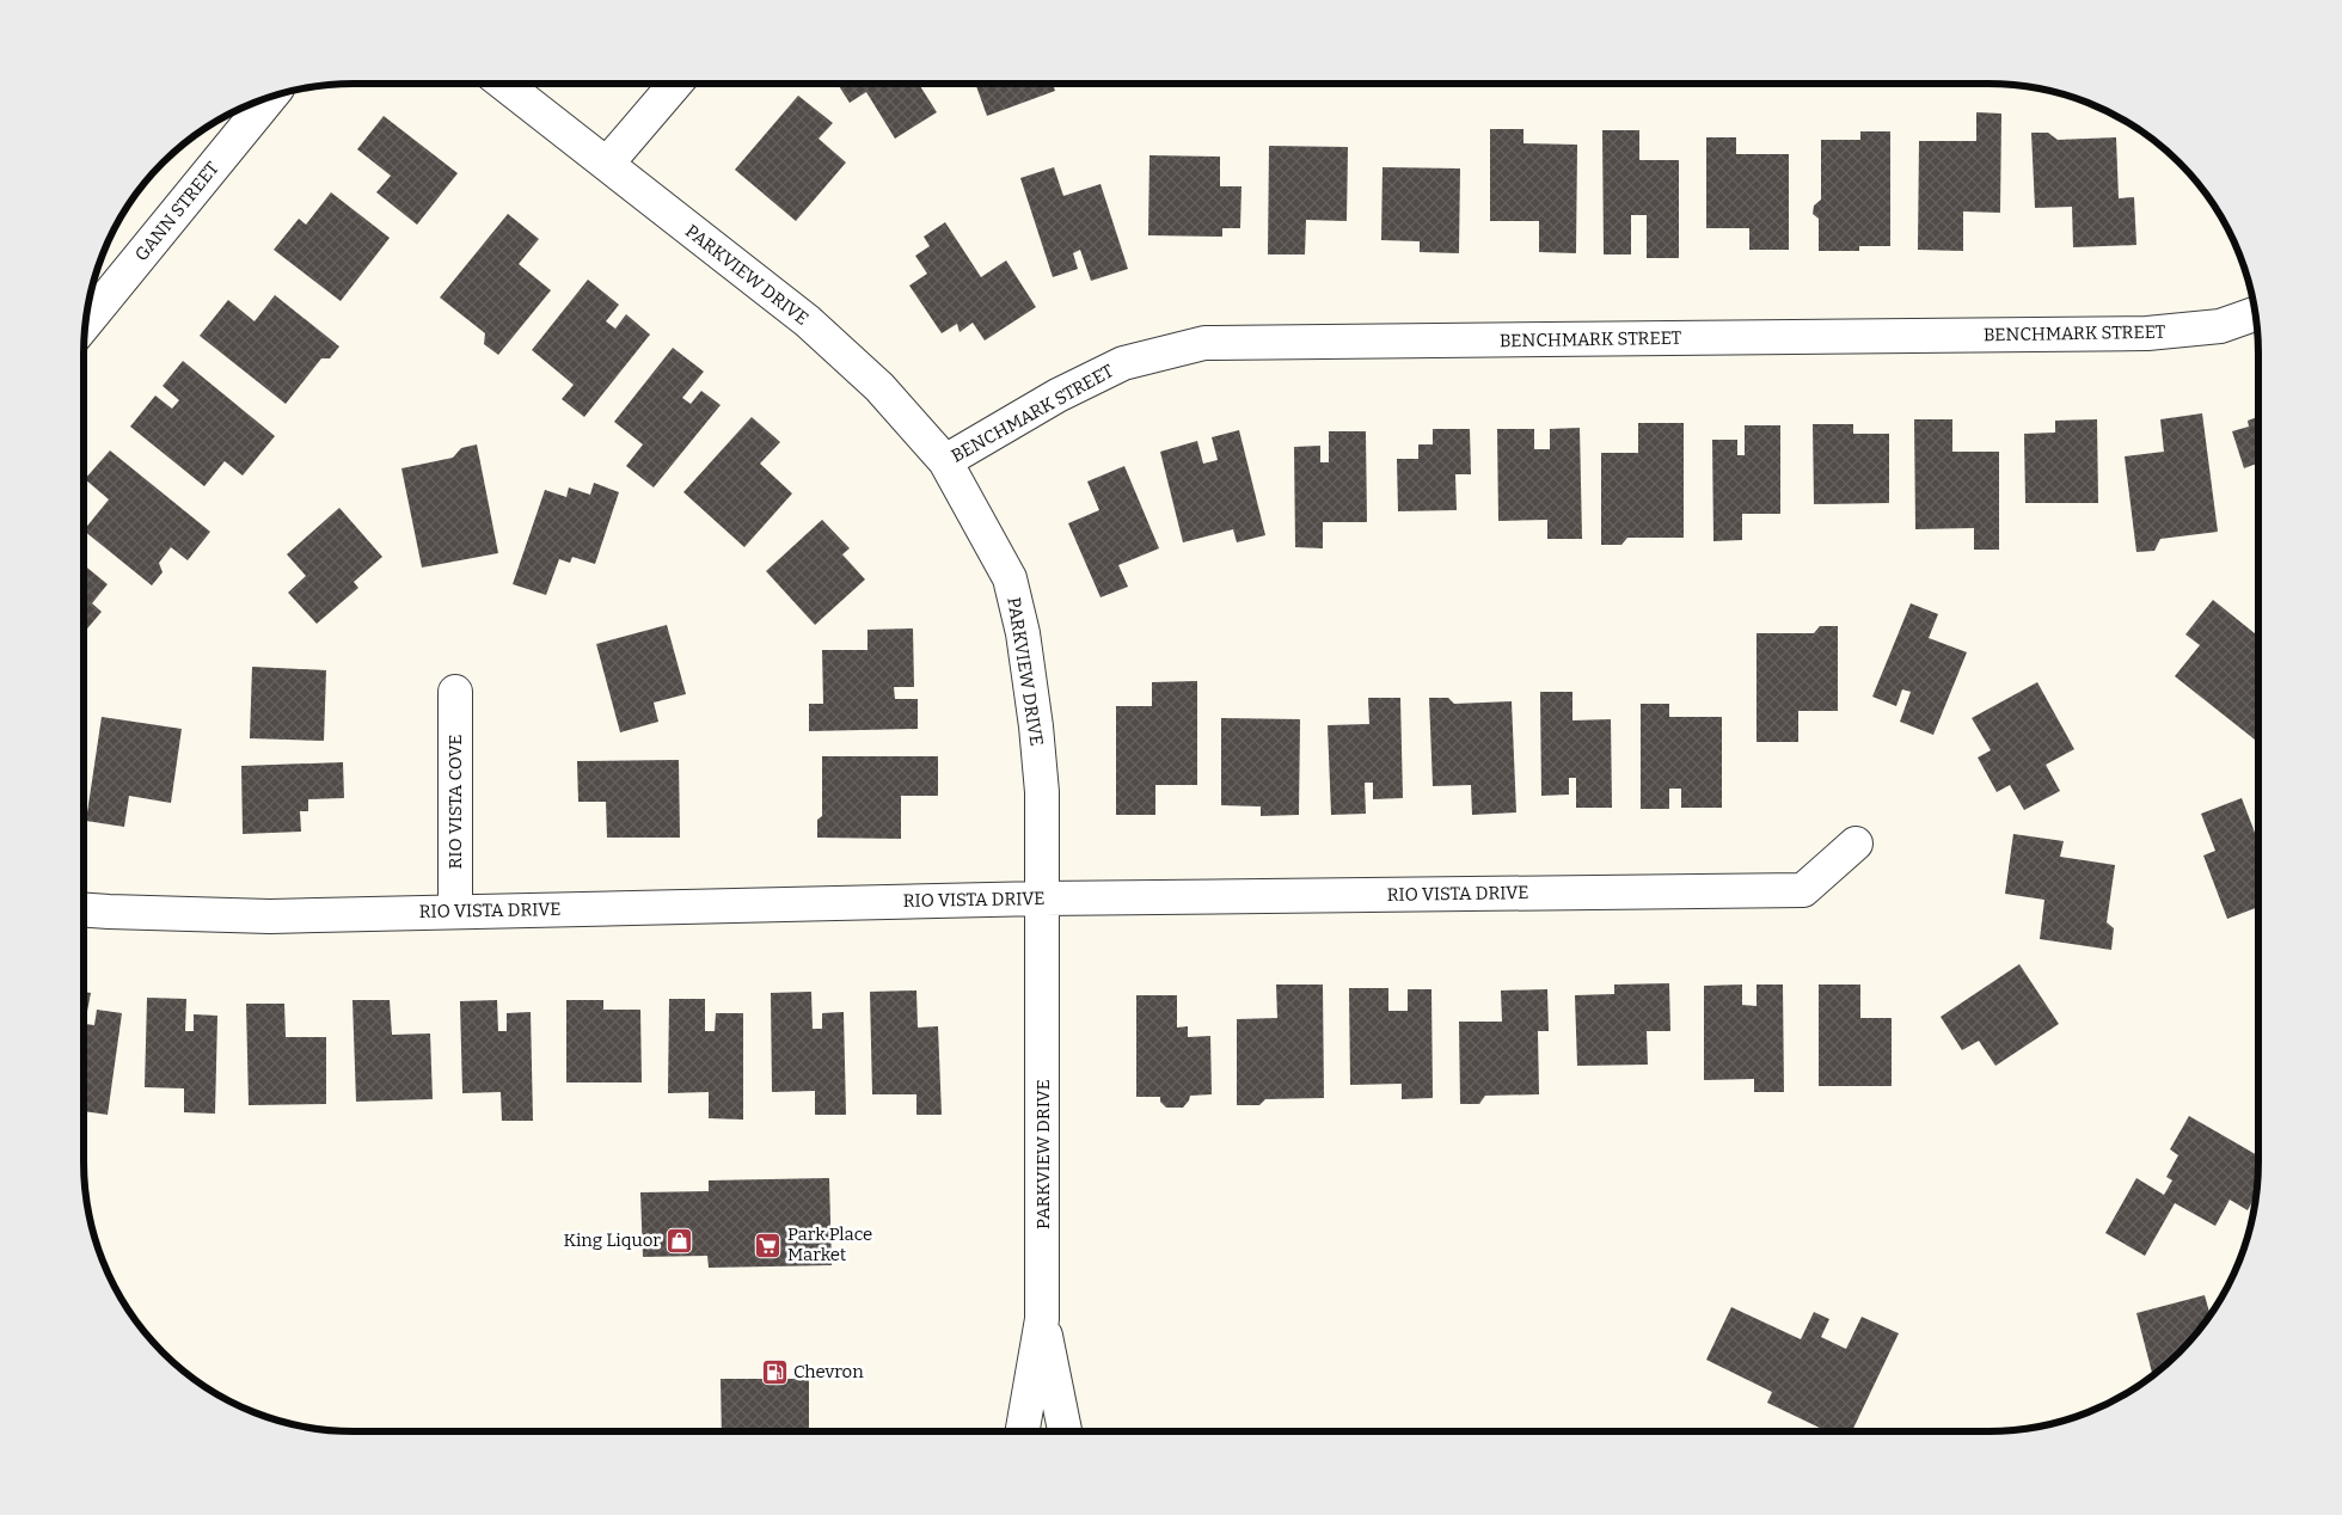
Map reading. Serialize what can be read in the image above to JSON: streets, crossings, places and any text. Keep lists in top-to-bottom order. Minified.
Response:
{"streets":{"street":["GANN STREET","PARKVIEW DRIVE","BENCHMARK STREET","RIO VISTA COVE","RIO VISTA DRIVE"]},"crossings":[["PARKVIEW DRIVE","BENCHMARK STREET"],["PARKVIEW DRIVE","RIO VISTA DRIVE"],["RIO VISTA COVE","RIO VISTA DRIVE"]],"places":{"shop":["King Liquor"],"supermarket":["Park Place Market"],"fuel station":["Chevron"]}}
